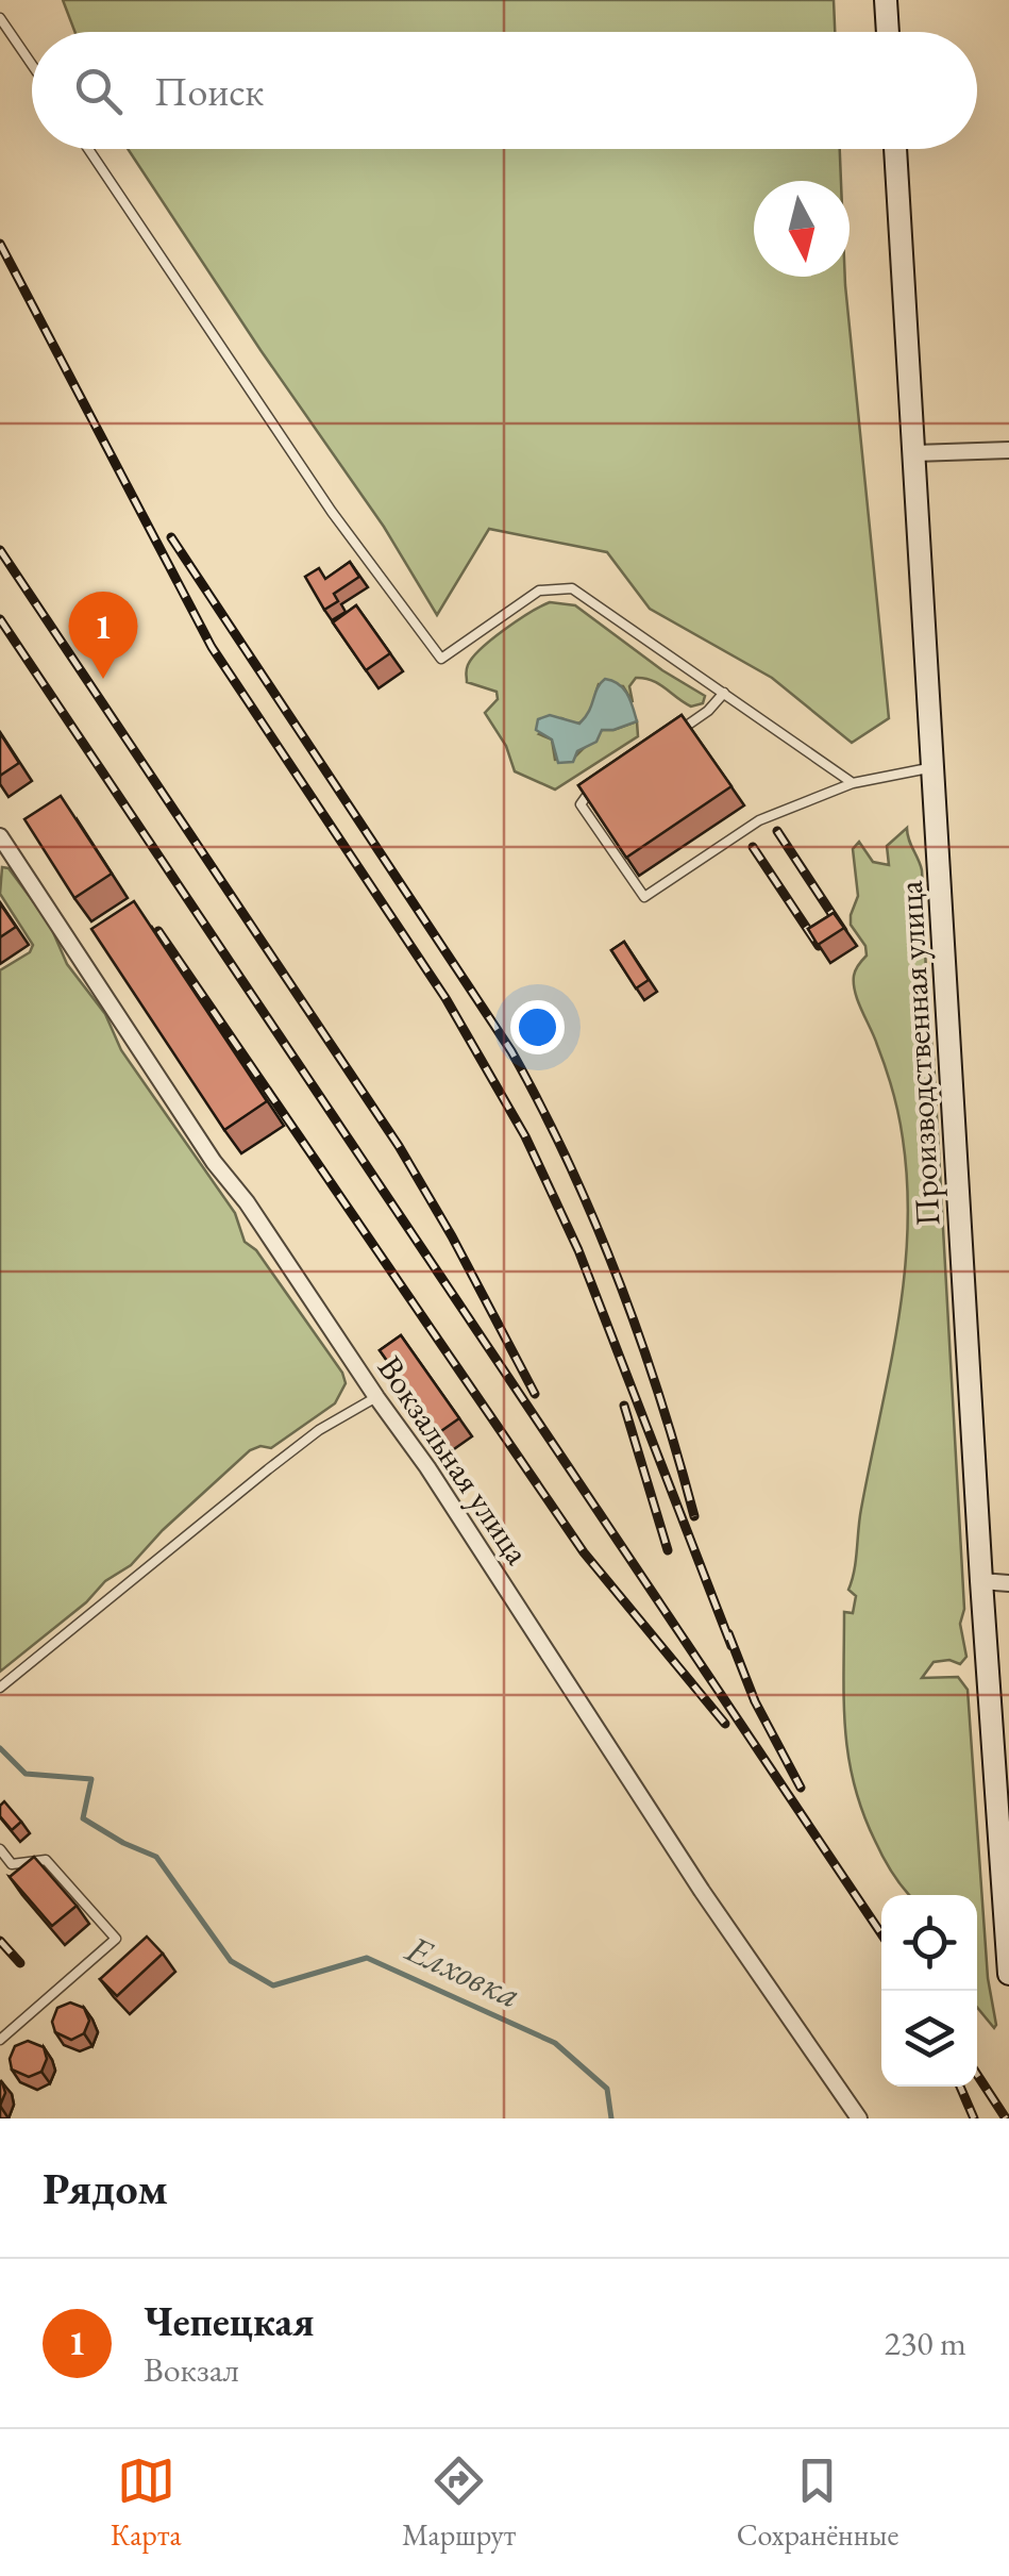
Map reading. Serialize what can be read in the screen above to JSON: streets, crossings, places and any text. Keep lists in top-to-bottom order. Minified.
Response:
{"streets":{"main road":["Производственная улица"],"street":["Вокзальная улица"]},"water":["Елховка"],"north":"bottom","page":{"search":"Поиск","pins":"1","heading":"Рядом","list":[{"mark":"1","name":"Чепецкая","note":"Вокзал","value":"230 m"}],"nav":["Карта","Маршрут","Сохранённые"]}}
